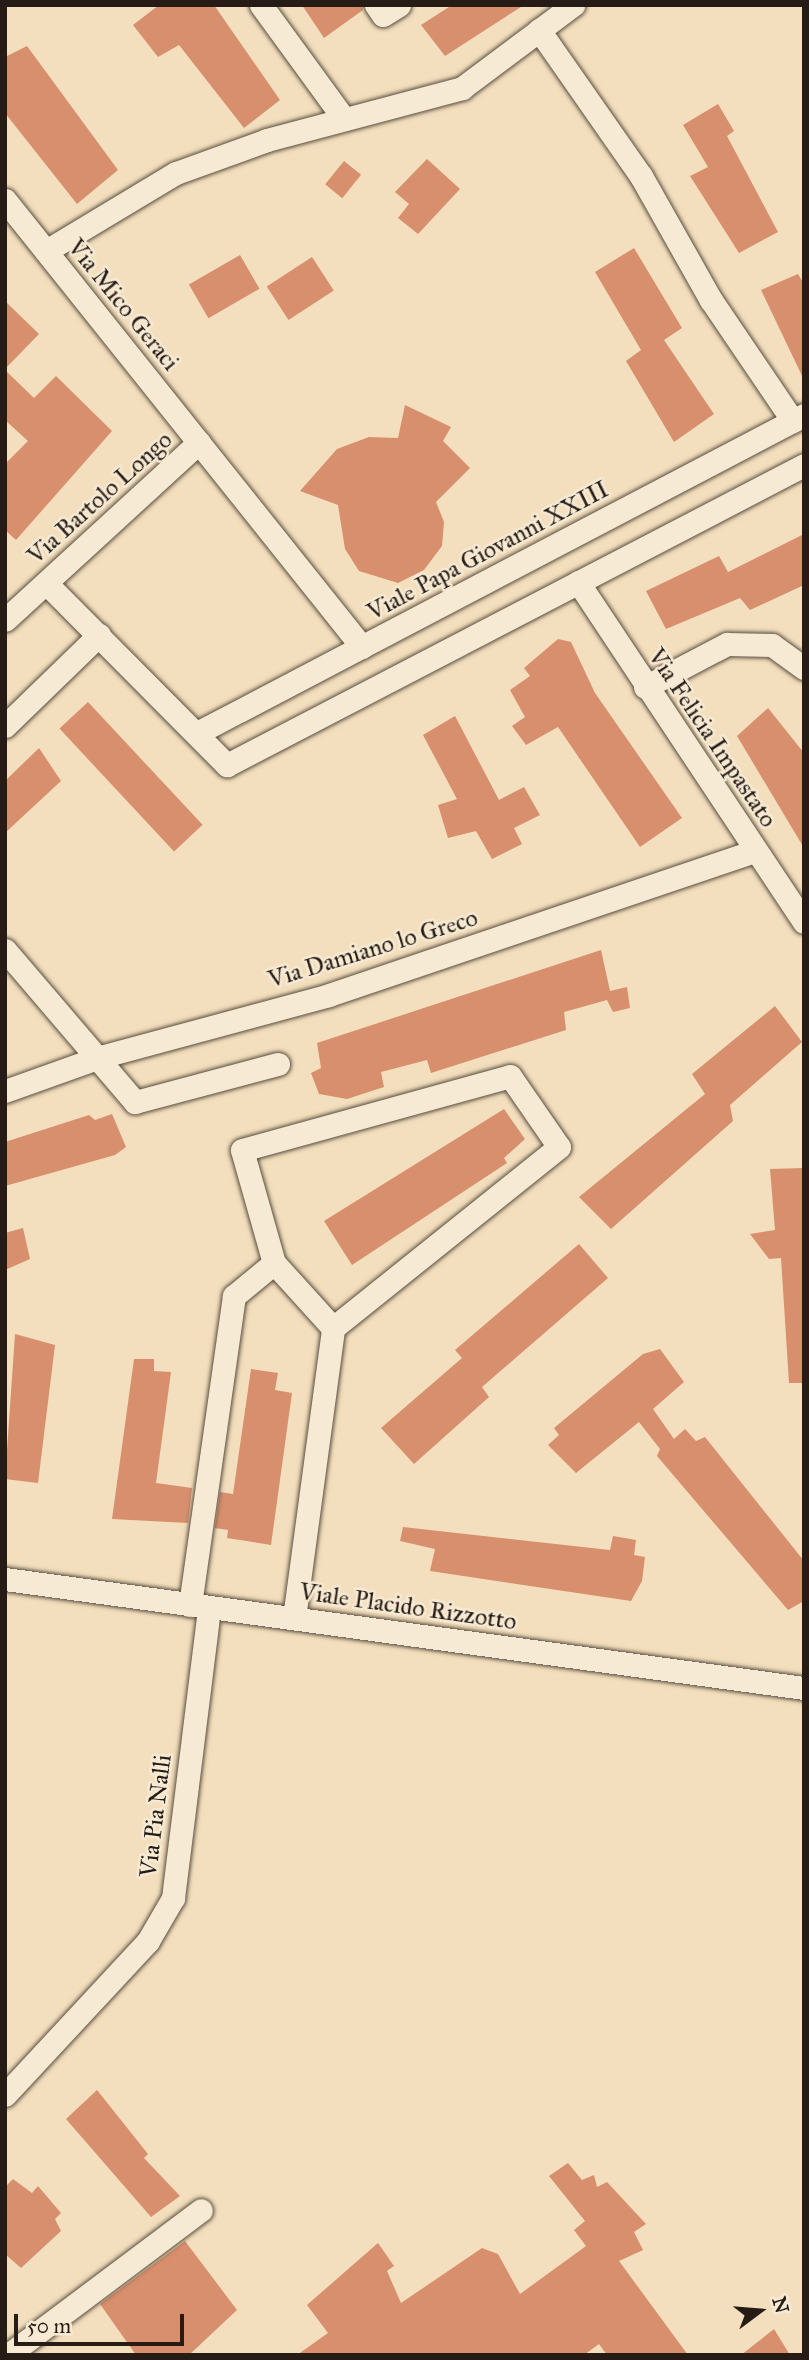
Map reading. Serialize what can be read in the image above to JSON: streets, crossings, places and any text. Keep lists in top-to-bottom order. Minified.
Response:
{"streets":{"street":["Via Mico Geraci","Via Bartolo Longo","Viale Papa Giovanni XXIII","Via Felicia Impastato","Via Damiano lo Greco","Viale Placido Rizzotto","Via Pia Nalli"]},"crossings":[["Via Mico Geraci","Via Bartolo Longo"],["Via Mico Geraci","Viale Papa Giovanni XXIII"],["Via Felicia Impastato","Via Damiano lo Greco"],["Viale Placido Rizzotto","Via Pia Nalli"]],"scale_bar":"50 m","north":"right"}
